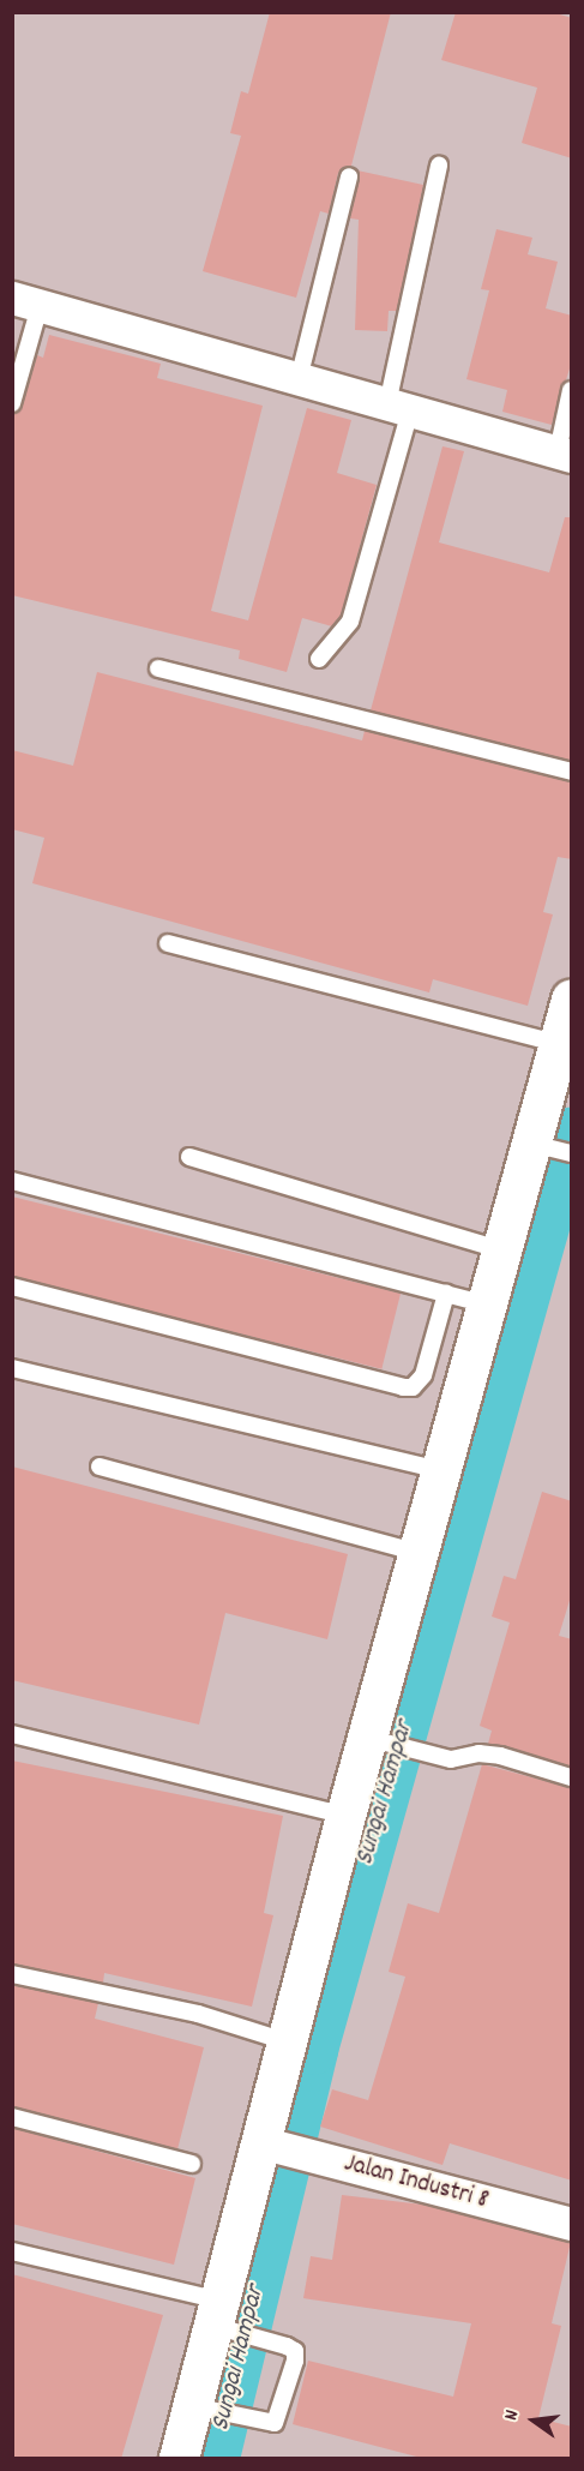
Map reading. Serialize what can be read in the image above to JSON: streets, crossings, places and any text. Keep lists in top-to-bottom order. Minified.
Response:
{"streets":{"street":["Jalan Industri 8"]},"water":["Sungai Hampar"],"north":"left"}
